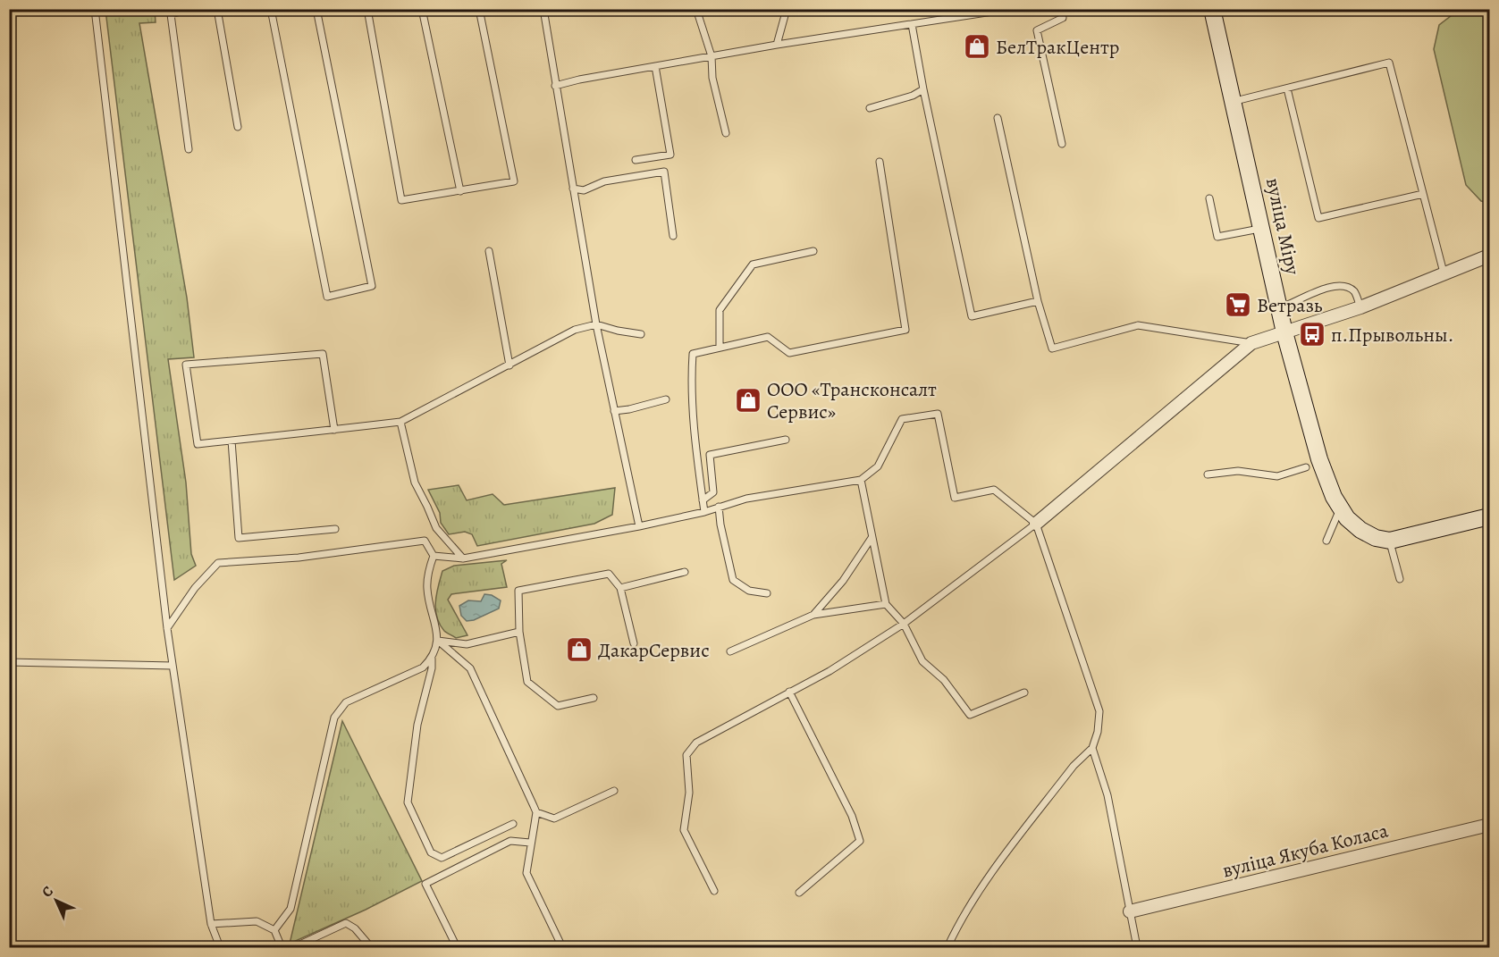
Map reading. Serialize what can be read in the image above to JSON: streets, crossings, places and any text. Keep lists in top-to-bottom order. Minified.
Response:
{"streets":{"street":["вуліца Міру","вуліца Якуба Коласа"]},"places":{"shop":["БелТракЦентр","ООО «Трансконсалт Сервис»","ДакарСервис"],"supermarket":["Ветразь"],"bus stop":["п.Прывольны."]},"north":"top left"}
